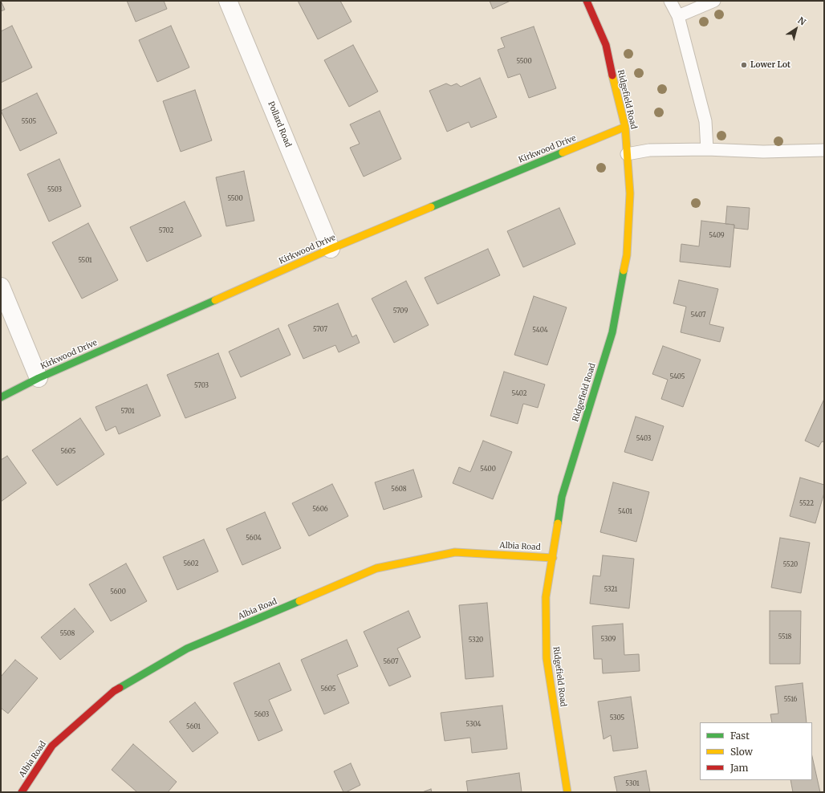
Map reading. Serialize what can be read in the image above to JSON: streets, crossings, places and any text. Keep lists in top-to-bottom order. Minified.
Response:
{"streets":{"street":["Ridgefield Road","Pollard Road","Kirkwood Drive","Albia Road"]},"crossings":[["Ridgefield Road","Kirkwood Drive"],["Ridgefield Road","Albia Road"],["Pollard Road","Kirkwood Drive"]],"places":["Lower Lot"],"house_numbers":["5500","5505","5503","5500","5702","5409","5501","5709","5407","5707","5404","5405","5703","5402","5701","5403","5605","5400","5608","5522","5606","5401","5604","5602","5520","5321","5600","5508","5518","5309","5320","5607","5605","5516","5603","5305","5304","5601","5301"],"legend":["Fast","Slow","Jam"],"north":"top right"}
